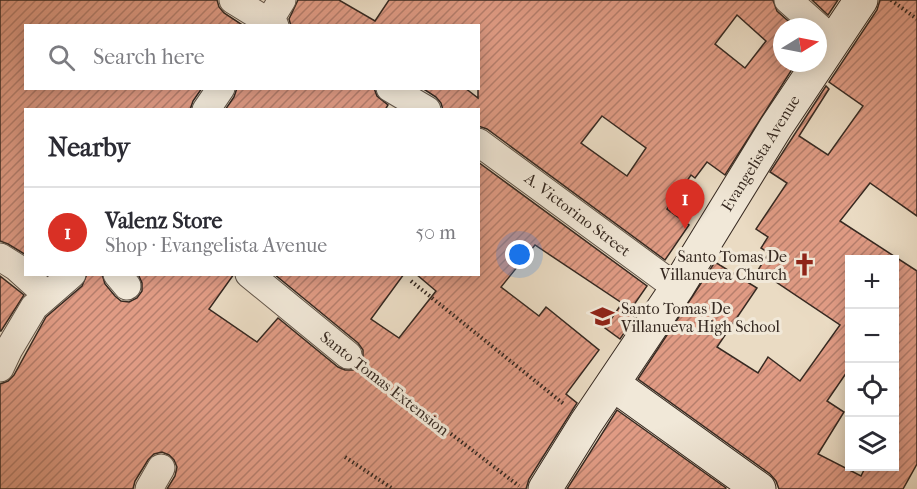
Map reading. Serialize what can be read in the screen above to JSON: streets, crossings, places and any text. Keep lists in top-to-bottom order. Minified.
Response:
{"streets":{"street":["Evangelista Avenue","A. Victorino Street","Santo Tomas Extension"]},"crossings":[["Evangelista Avenue","A. Victorino Street"]],"places":{"church":["Santo Tomas De Villanueva Church"],"school or university":["Santo Tomas De Villanueva High School"]},"north":"right","page":{"search":"Search here","heading":"Nearby","pins":"1","list":[{"mark":"1","name":"Valenz Store","note":"Shop · Evangelista Avenue","value":"50 m"}],"map_buttons":["+","−"]}}
